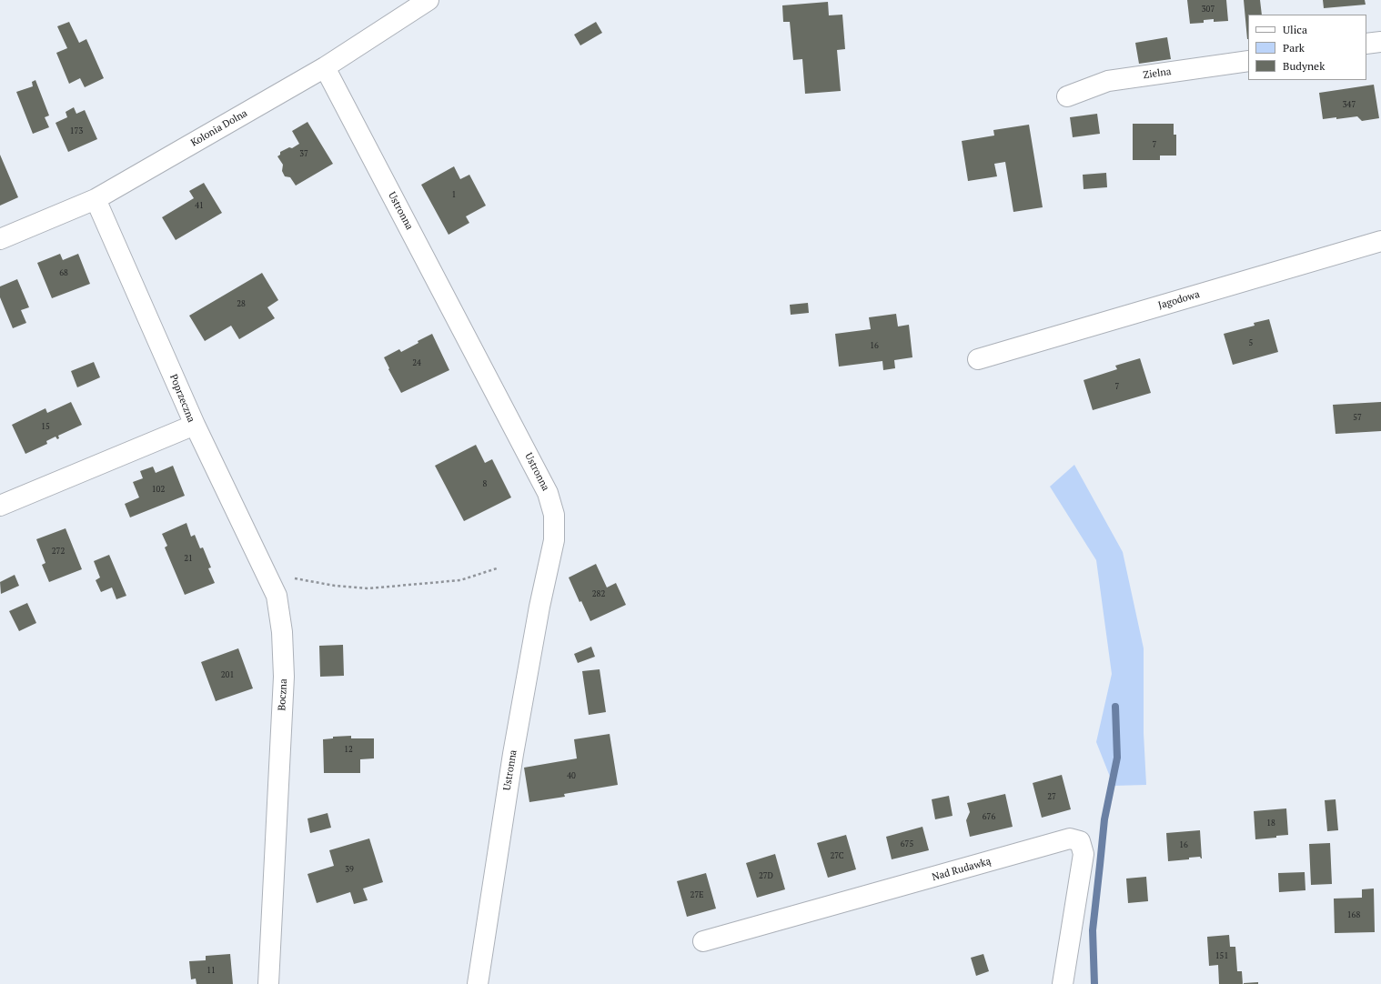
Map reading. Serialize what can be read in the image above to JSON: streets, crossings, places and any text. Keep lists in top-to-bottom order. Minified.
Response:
{"streets":{"street":["Zielna","Kolonia Dolna","Ustronna","Jagodowa","Poprzeczna","Boczna","Nad Rudawką"]},"crossings":[["Kolonia Dolna","Ustronna"],["Kolonia Dolna","Poprzeczna"],["Poprzeczna","Boczna"]],"house_numbers":["307","347","173","7","37","1","41","68","28","5","16","24","7","57","15","8","102","272","21","282","201","12","40","27","676","18","675","16","27C","39","27D","27E","168","151","11"],"legend":["Ulica","Park","Budynek"]}
